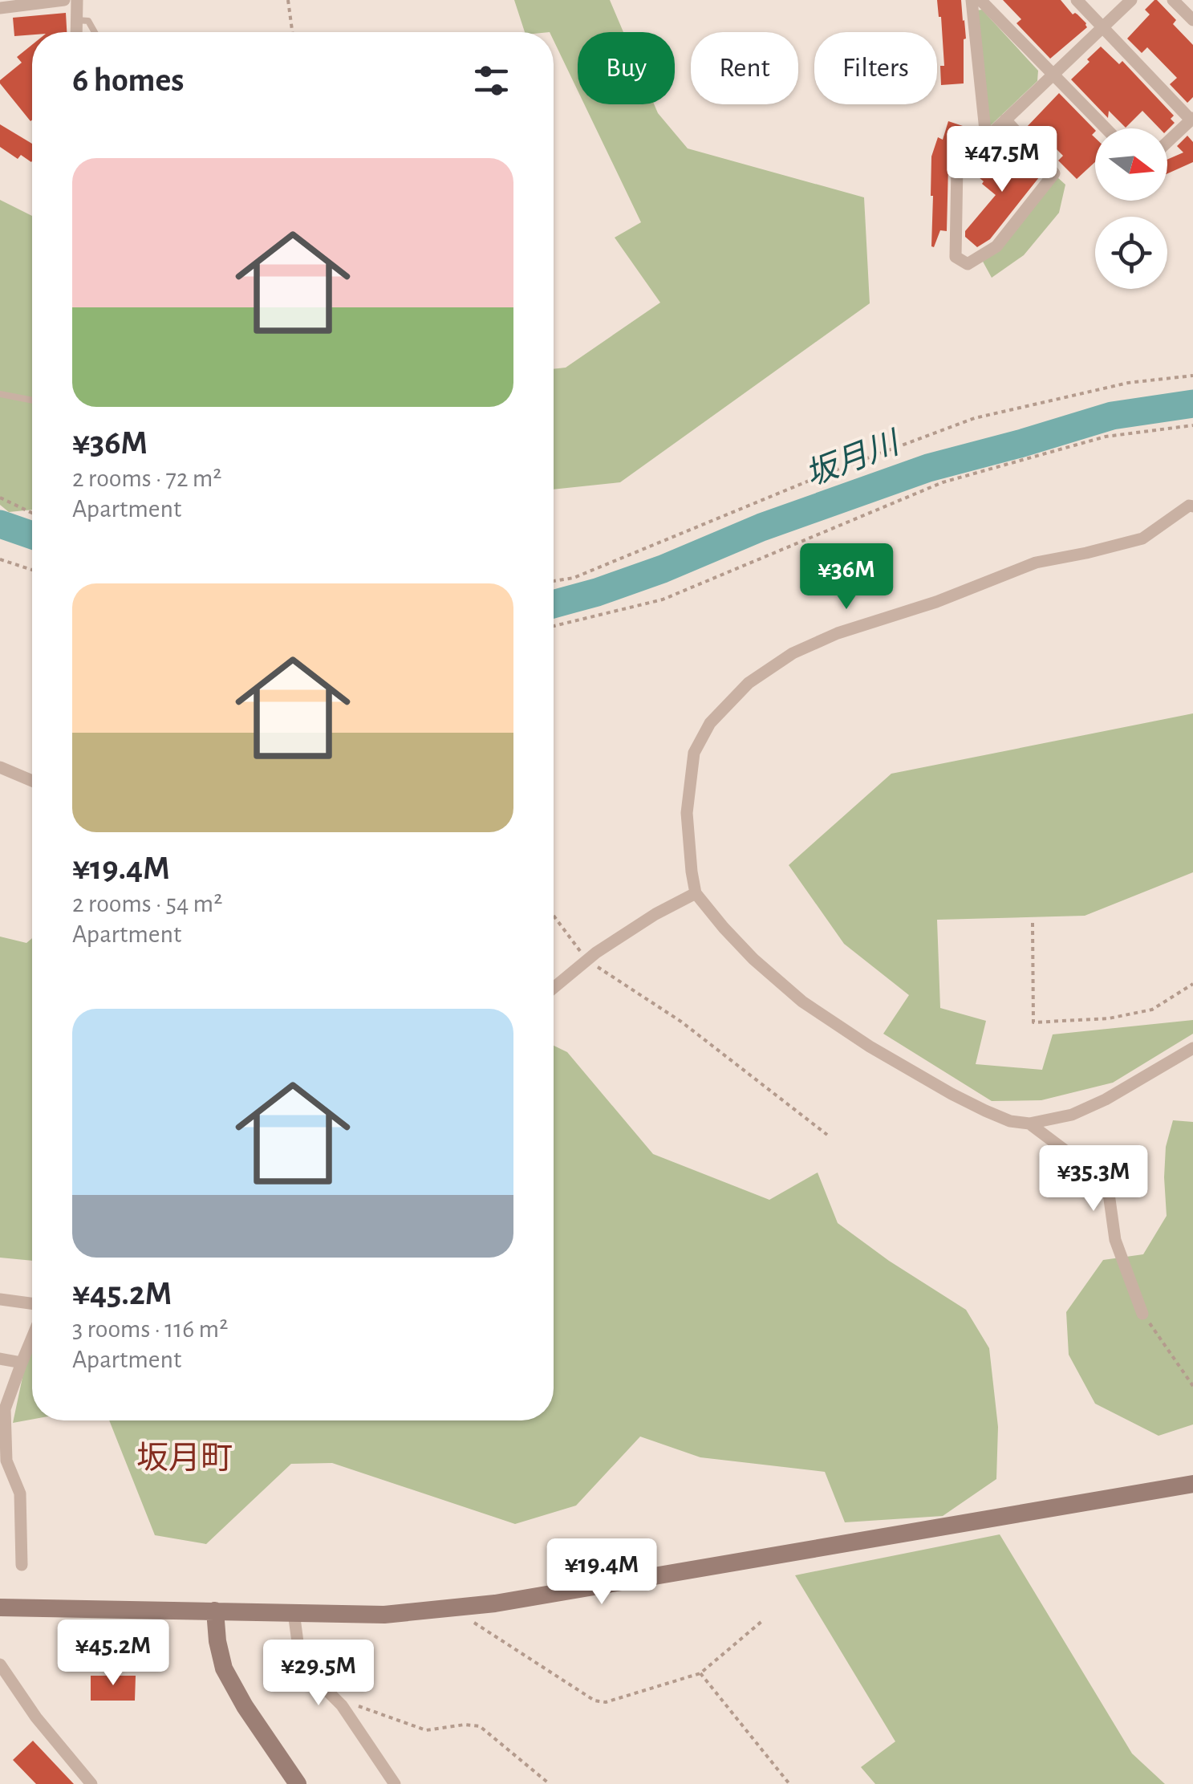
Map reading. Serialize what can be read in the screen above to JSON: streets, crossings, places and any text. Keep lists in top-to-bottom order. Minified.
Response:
{"districts":["坂月町"],"water":["坂月川"],"north":"right","page":{"chip":["Buy","Rent","Filters"],"heading":"6 homes","price":["¥47.5M","¥36M","¥35.3M","¥19.4M","¥45.2M","¥29.5M"],"list":[{"name":"¥36M","note":"2 rooms · 72 m² · Apartment"},{"name":"¥19.4M","note":"2 rooms · 54 m² · Apartment"},{"name":"¥45.2M","note":"3 rooms · 116 m² · Apartment"}]}}
